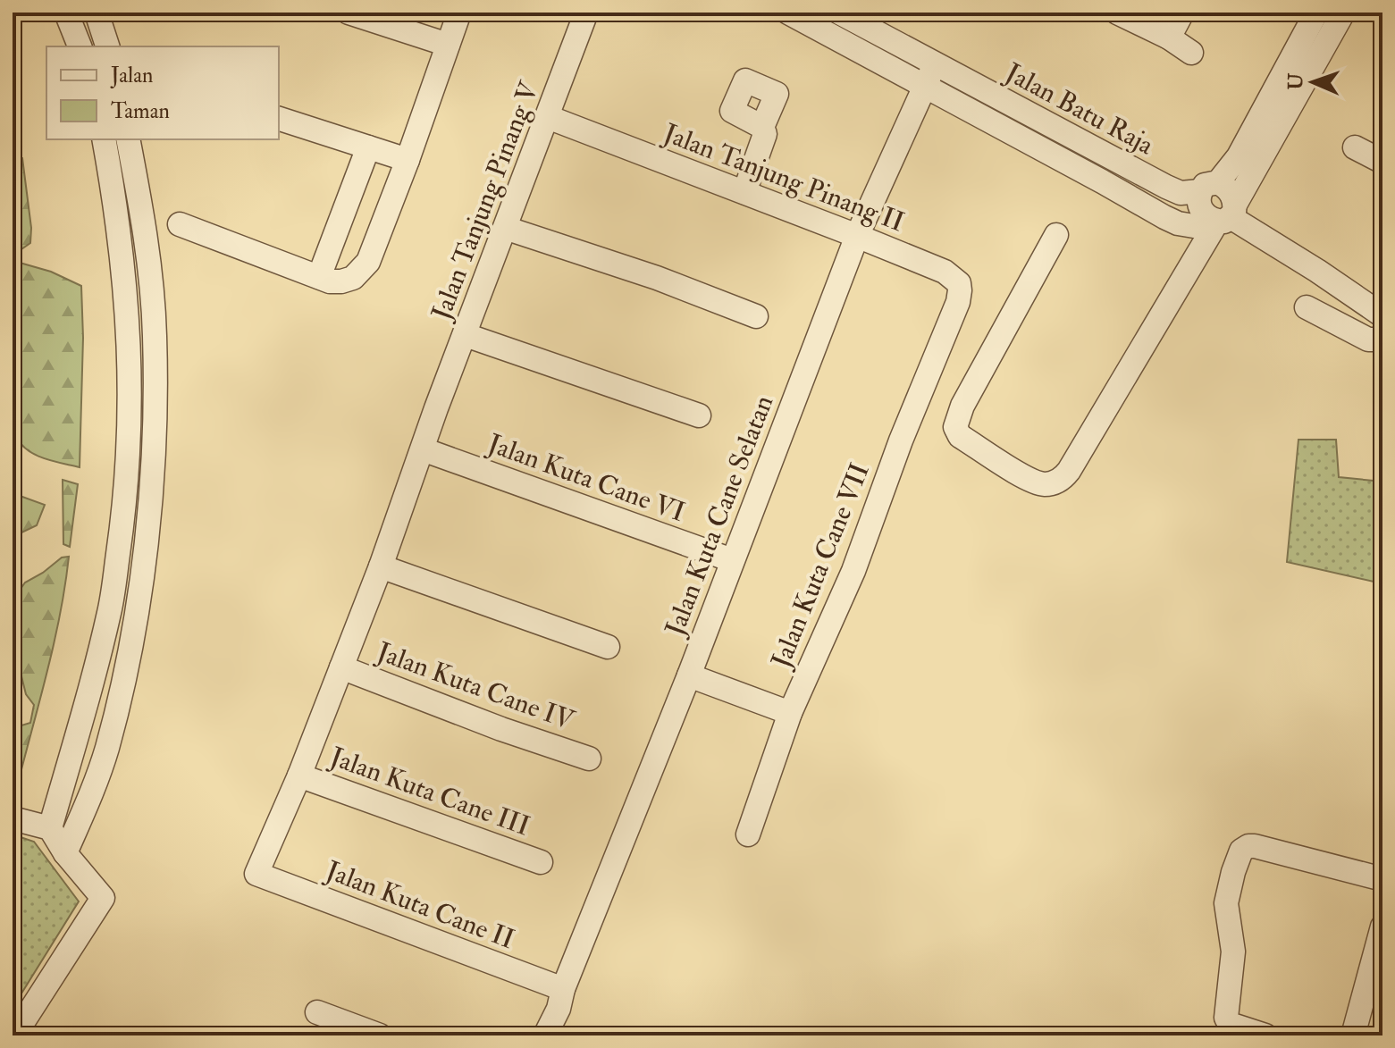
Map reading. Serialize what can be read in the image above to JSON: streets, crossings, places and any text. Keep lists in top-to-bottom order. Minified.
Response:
{"streets":{"street":["Jalan Batu Raja","Jalan Tanjung Pinang II","Jalan Tanjung Pinang V","Jalan Kuta Cane VI","Jalan Kuta Cane Selatan","Jalan Kuta Cane VII","Jalan Kuta Cane IV","Jalan Kuta Cane III","Jalan Kuta Cane II"]},"crossings":[["Jalan Batu Raja","Jalan Kuta Cane Selatan"],["Jalan Tanjung Pinang II","Jalan Tanjung Pinang V"],["Jalan Tanjung Pinang II","Jalan Kuta Cane Selatan"],["Jalan Tanjung Pinang II","Jalan Kuta Cane VII"],["Jalan Tanjung Pinang V","Jalan Kuta Cane VI"],["Jalan Tanjung Pinang V","Jalan Kuta Cane IV"],["Jalan Tanjung Pinang V","Jalan Kuta Cane III"],["Jalan Tanjung Pinang V","Jalan Kuta Cane II"],["Jalan Kuta Cane VI","Jalan Kuta Cane Selatan"],["Jalan Kuta Cane Selatan","Jalan Kuta Cane II"]],"legend":["Jalan","Taman"],"north":"left"}
